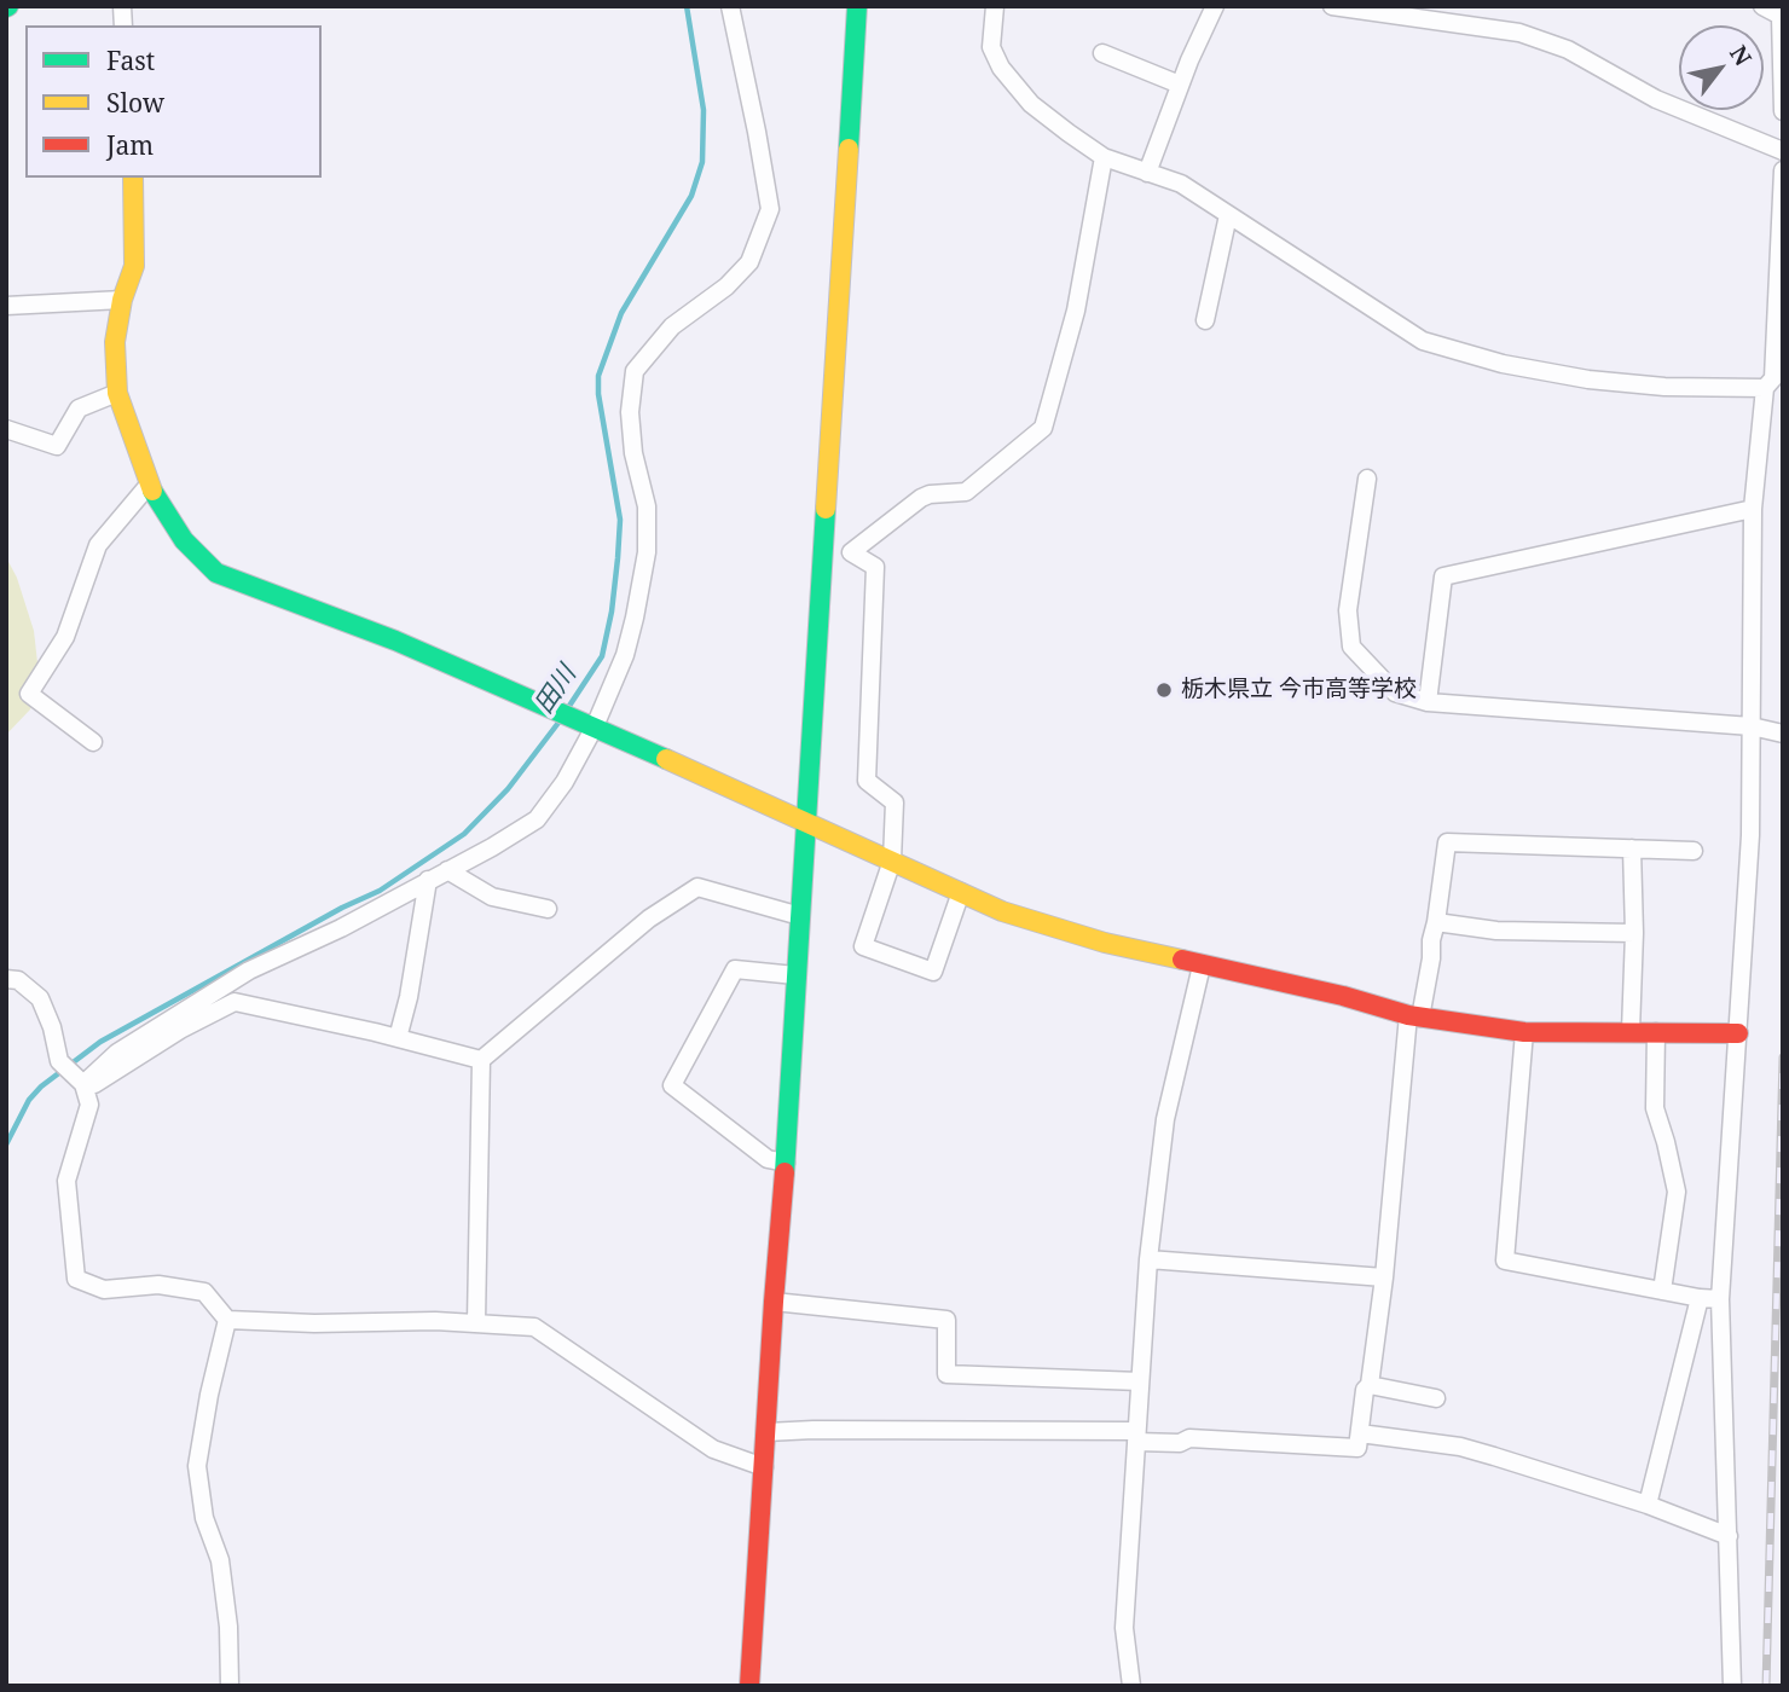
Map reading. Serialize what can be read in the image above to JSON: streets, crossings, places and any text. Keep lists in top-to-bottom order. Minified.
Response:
{"water":["田川"],"places":["栃木県立 今市高等学校"],"legend":["Fast","Slow","Jam"],"north":"top right"}
